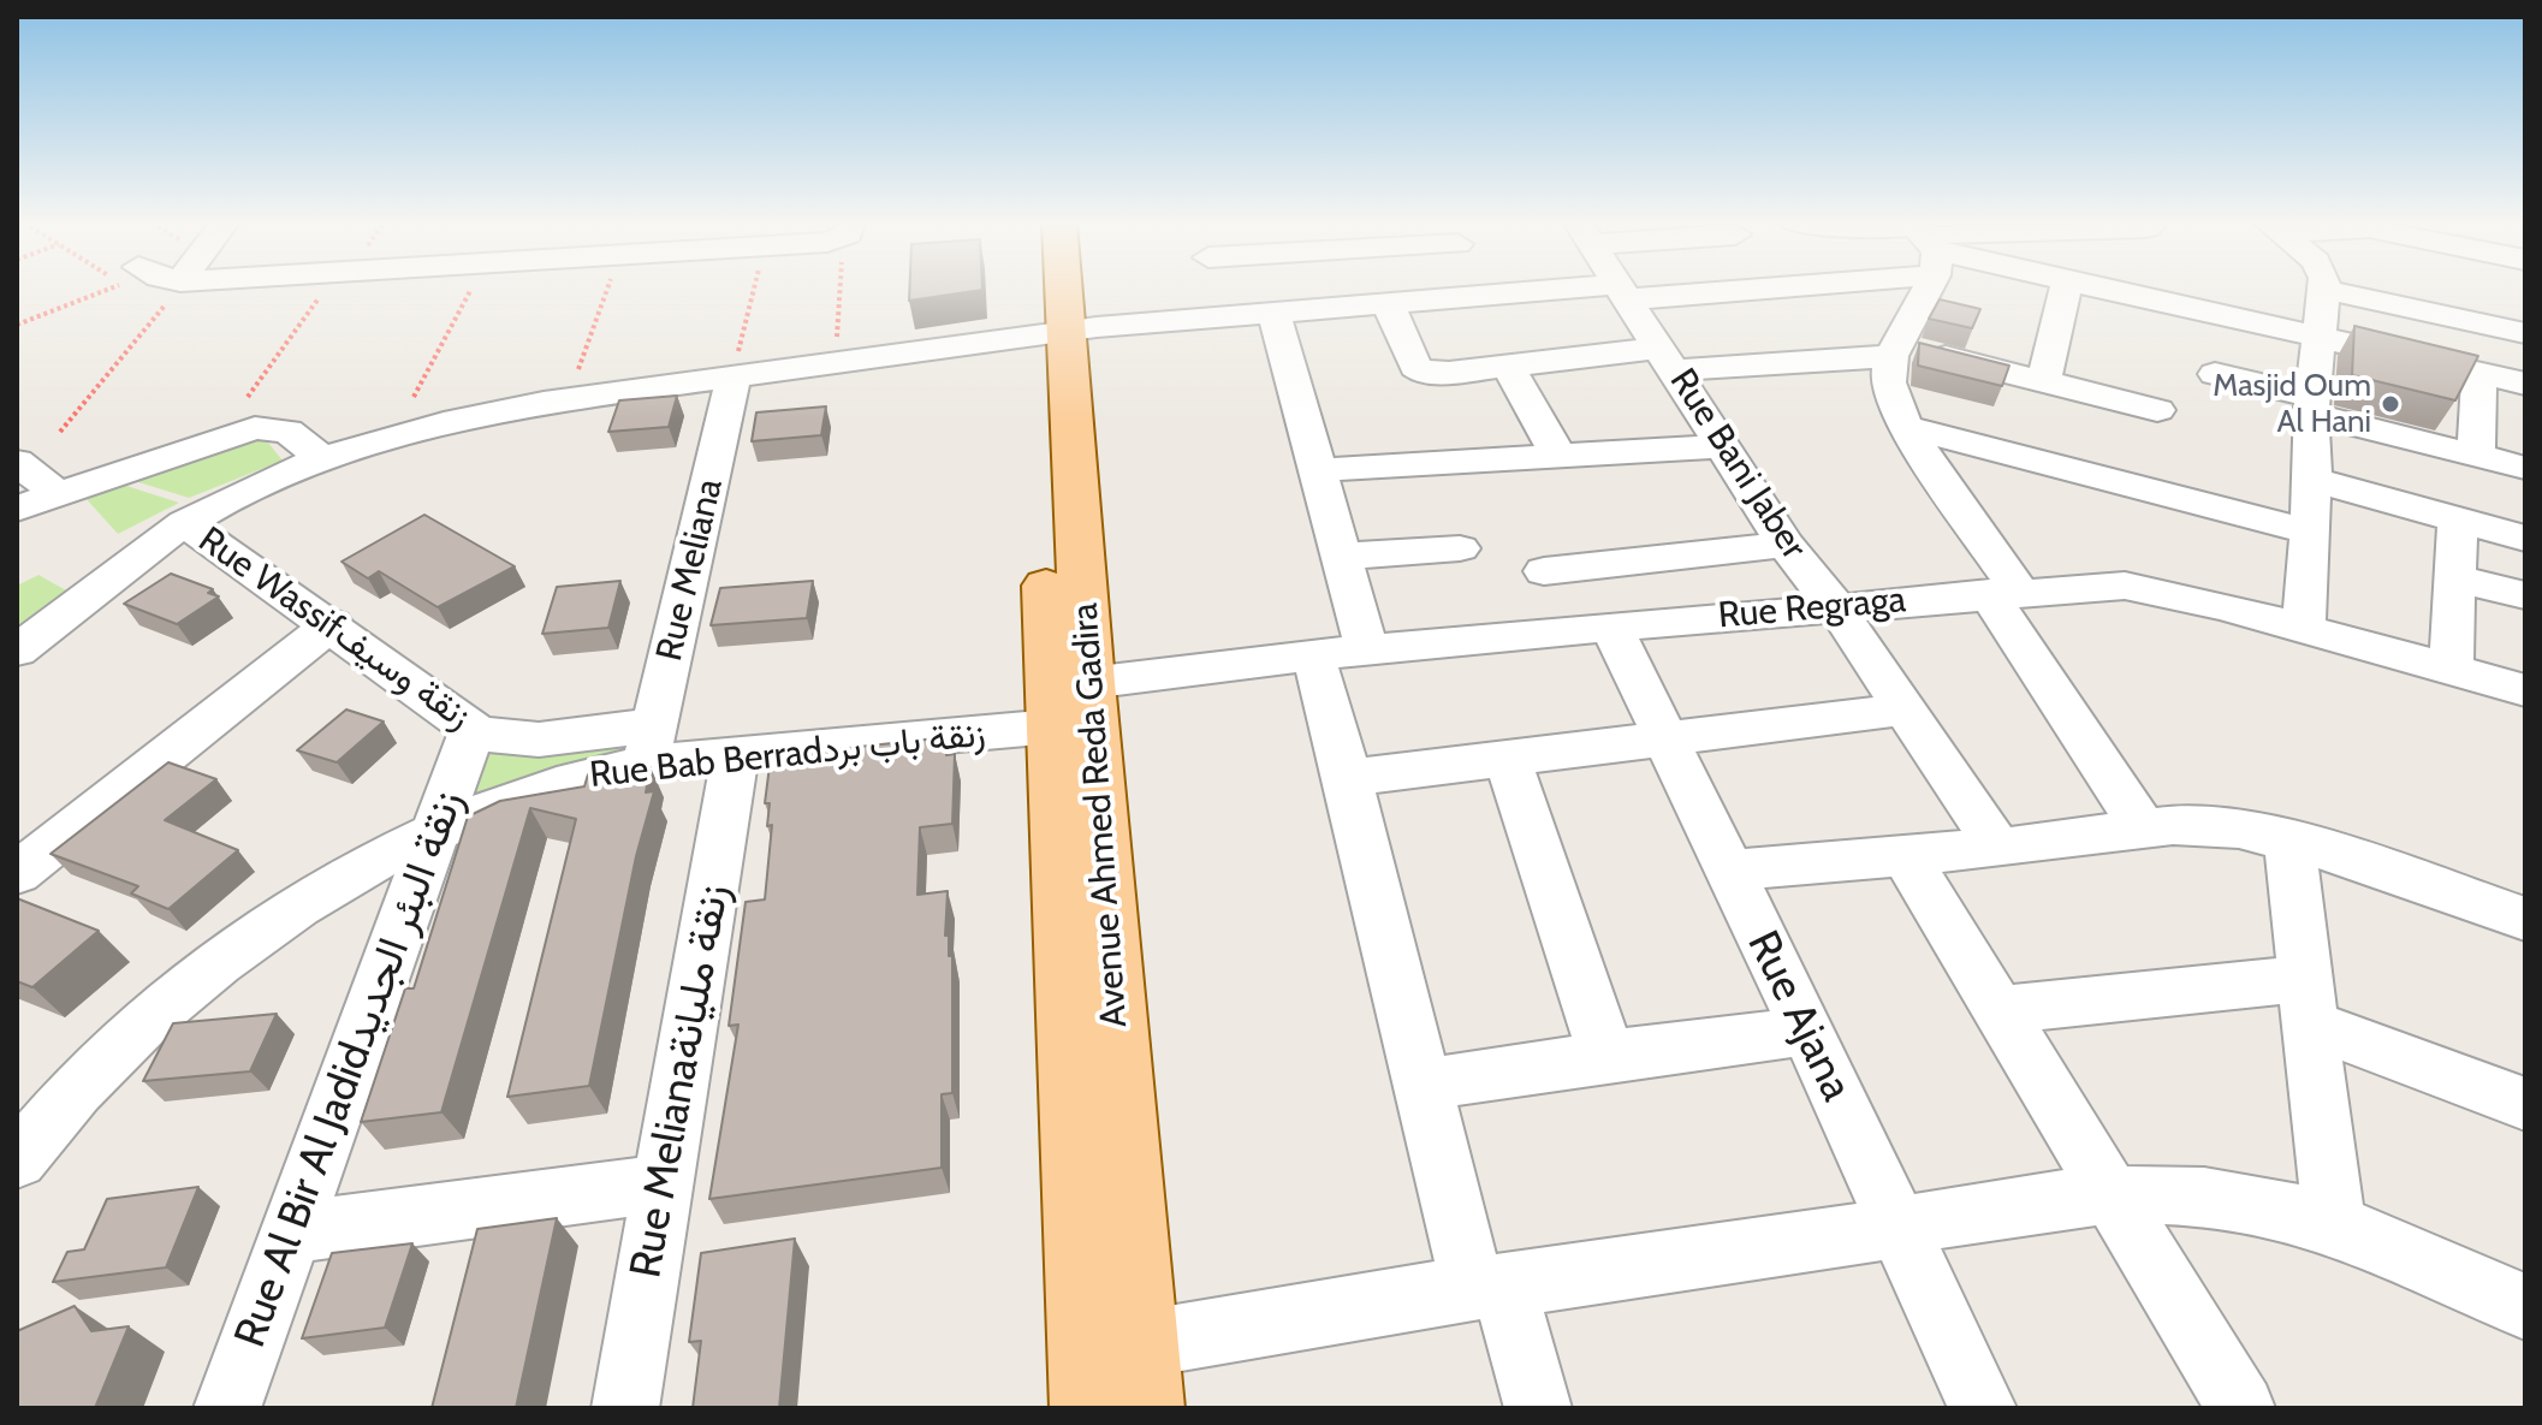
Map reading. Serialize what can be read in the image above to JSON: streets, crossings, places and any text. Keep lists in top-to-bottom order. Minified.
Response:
{"streets":{"main road":["Avenue Ahmed Reda Gadira"],"street":["Rue Bani Jaber","Rue Meliana","Rue Regraga","Rue Wassifزنقة وسيف","Rue Bab Berradزنقة باب برد","Rue Ajana","Rue Al Bir Al Jadidزنقة البئر الجديد","Rue Melianaزنقة مليانة"]},"crossings":[["Rue Bani Jaber","Rue Regraga"],["Rue Meliana","Rue Wassifزنقة وسيف"],["Rue Meliana","Rue Bab Berradزنقة باب برد"],["Rue Regraga","Avenue Ahmed Reda Gadira"],["Rue Regraga","Rue Ajana"],["Rue Wassifزنقة وسيف","Rue Bab Berradزنقة باب برد"],["Rue Wassifزنقة وسيف","Rue Al Bir Al Jadidزنقة البئر الجديد"],["Rue Bab Berradزنقة باب برد","Avenue Ahmed Reda Gadira"],["Rue Bab Berradزنقة باب برد","Rue Al Bir Al Jadidزنقة البئر الجديد"],["Rue Bab Berradزنقة باب برد","Rue Melianaزنقة مليانة"]],"places":["Masjid Oum Al Hani"]}
